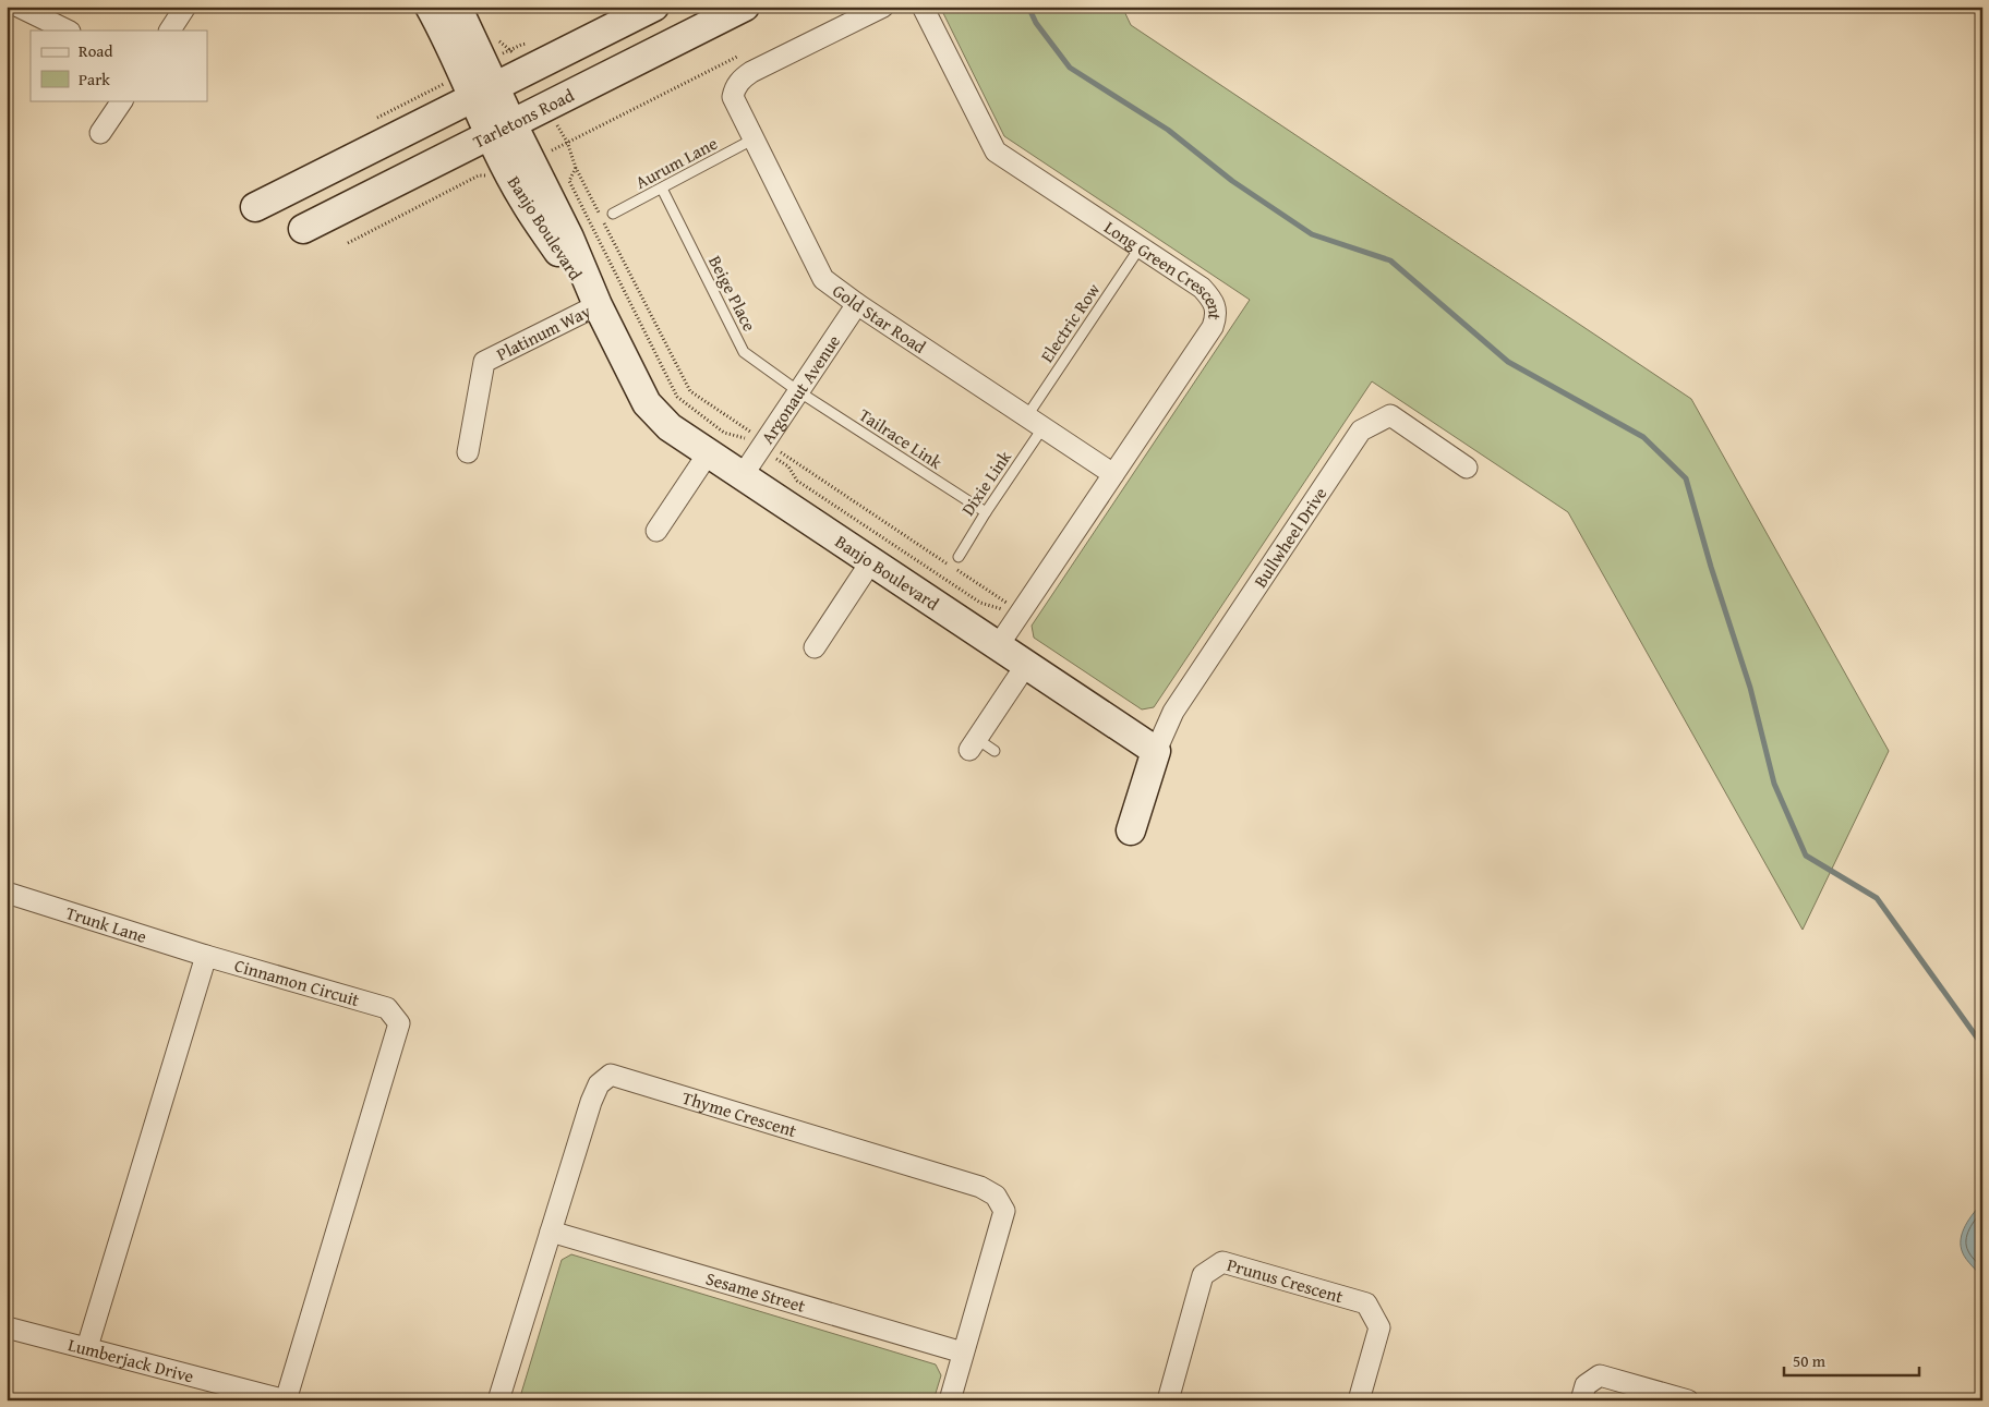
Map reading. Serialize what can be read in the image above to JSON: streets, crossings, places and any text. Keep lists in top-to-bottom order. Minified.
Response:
{"streets":{"street":["Tarletons Road","Banjo Boulevard","Long Green Crescent","Gold Star Road","Platinum Way","Argonaut Avenue","Bullwheel Drive","Trunk Lane","Cinnamon Circuit","Thyme Crescent","Prunus Crescent","Sesame Street","Lumberjack Drive"],"lane":["Aurum Lane","Beige Place","Electric Row","Tailrace Link","Dixie Link"]},"crossings":[["Tarletons Road","Banjo Boulevard"],["Aurum Lane","Beige Place"],["Aurum Lane","Gold Star Road"],["Banjo Boulevard","Long Green Crescent"],["Banjo Boulevard","Platinum Way"],["Banjo Boulevard","Argonaut Avenue"],["Banjo Boulevard","Bullwheel Drive"],["Long Green Crescent","Gold Star Road"],["Long Green Crescent","Electric Row"],["Beige Place","Argonaut Avenue"],["Beige Place","Tailrace Link"],["Gold Star Road","Electric Row"],["Gold Star Road","Argonaut Avenue"],["Gold Star Road","Dixie Link"],["Electric Row","Dixie Link"],["Argonaut Avenue","Tailrace Link"],["Tailrace Link","Dixie Link"],["Trunk Lane","Cinnamon Circuit"],["Cinnamon Circuit","Lumberjack Drive"],["Thyme Crescent","Sesame Street"]],"legend":["Road","Park"],"scale_bar":"50 m"}
